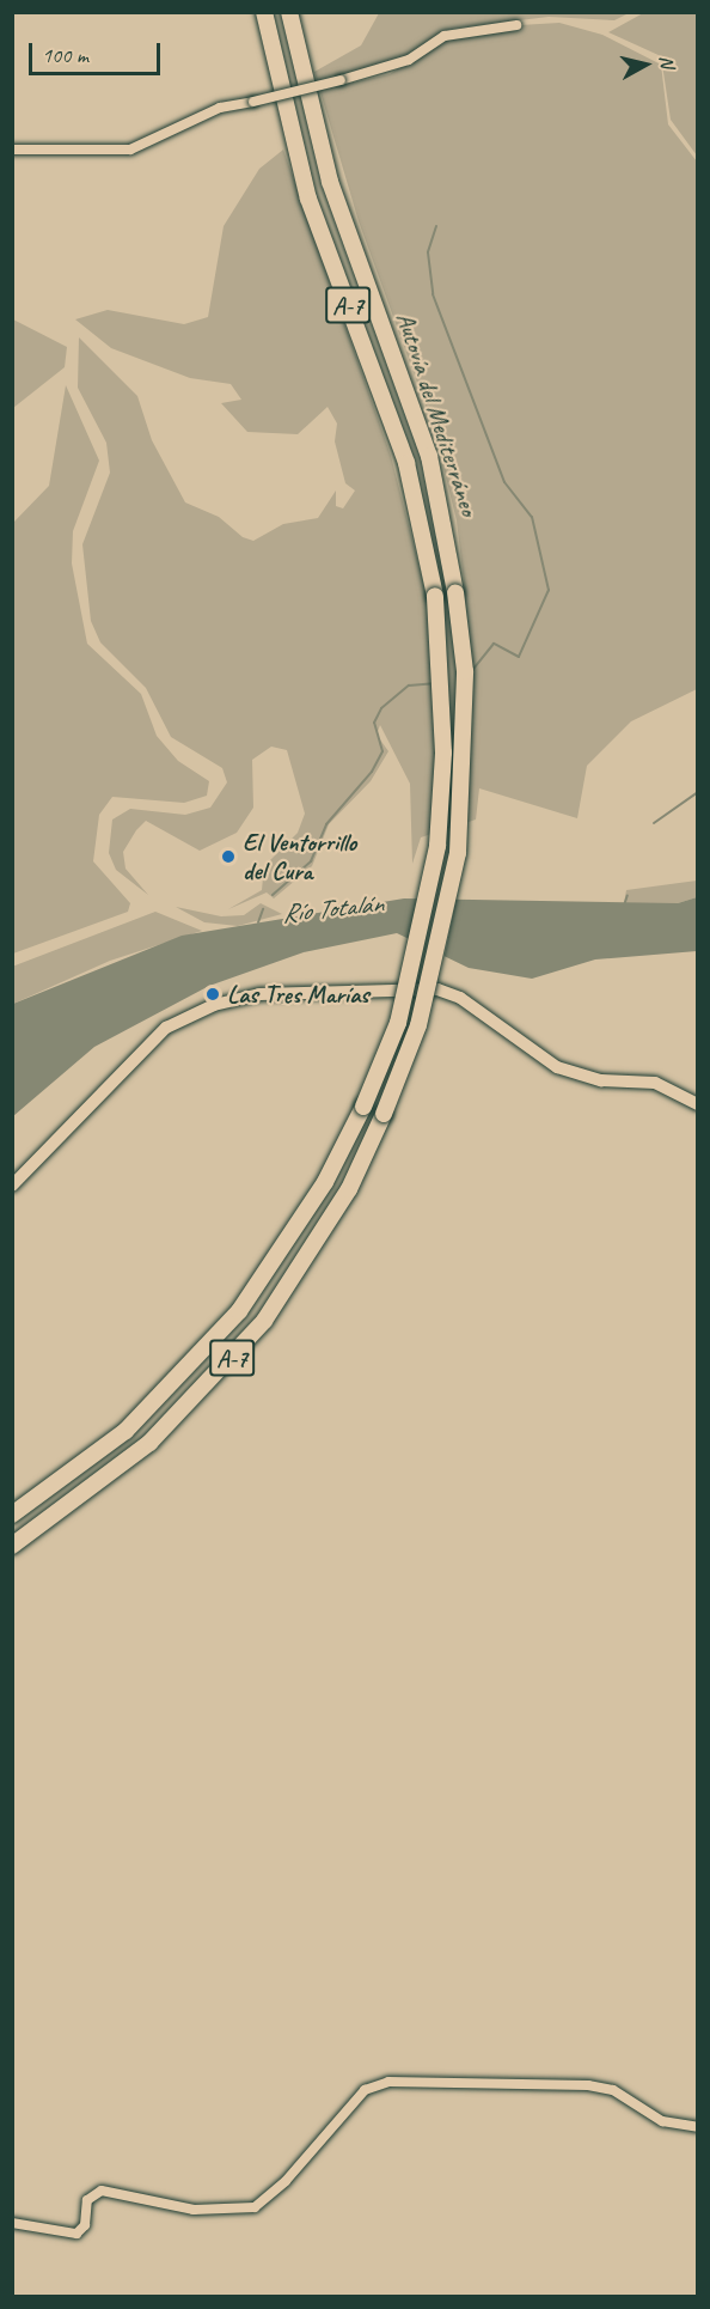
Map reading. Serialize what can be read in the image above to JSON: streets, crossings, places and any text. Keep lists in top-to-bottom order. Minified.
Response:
{"streets":{"highway":["A-7","Autovía del Mediterráneo"]},"water":["Río Totalán"],"places":["El Ventorrillo del Cura","Las Tres Marías"],"scale_bar":"100 m","north":"right"}
